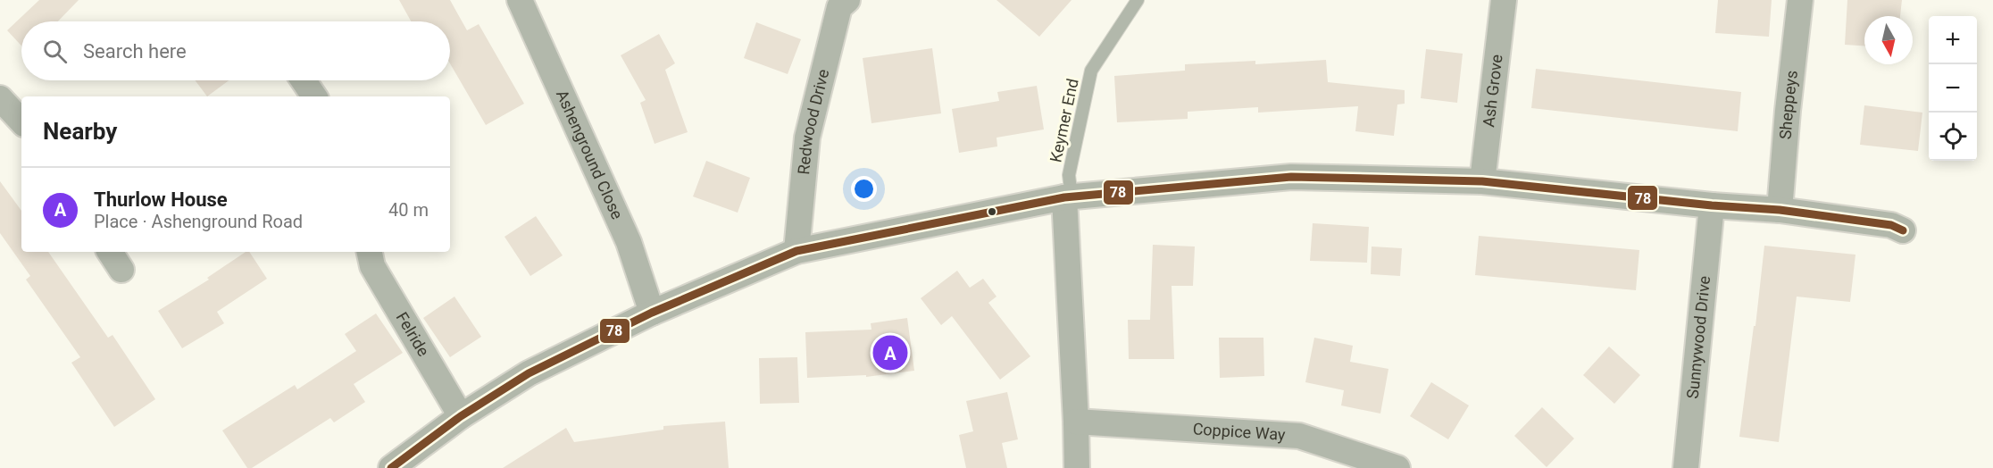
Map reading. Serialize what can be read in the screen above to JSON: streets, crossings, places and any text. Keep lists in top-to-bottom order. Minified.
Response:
{"streets":{"street":["Ash Grove","Sheppeys","Redwood Drive","Ashenground Close","Felride","Sunnywood Drive","Coppice Way"],"lane":["Keymer End"]},"lines":["transit line 78"],"north":"bottom","page":{"map_buttons":["+","−"],"search":"Search here","heading":"Nearby","list":[{"mark":"A","name":"Thurlow House","note":"Place · Ashenground Road","value":"40 m"}],"pins":"A"}}
